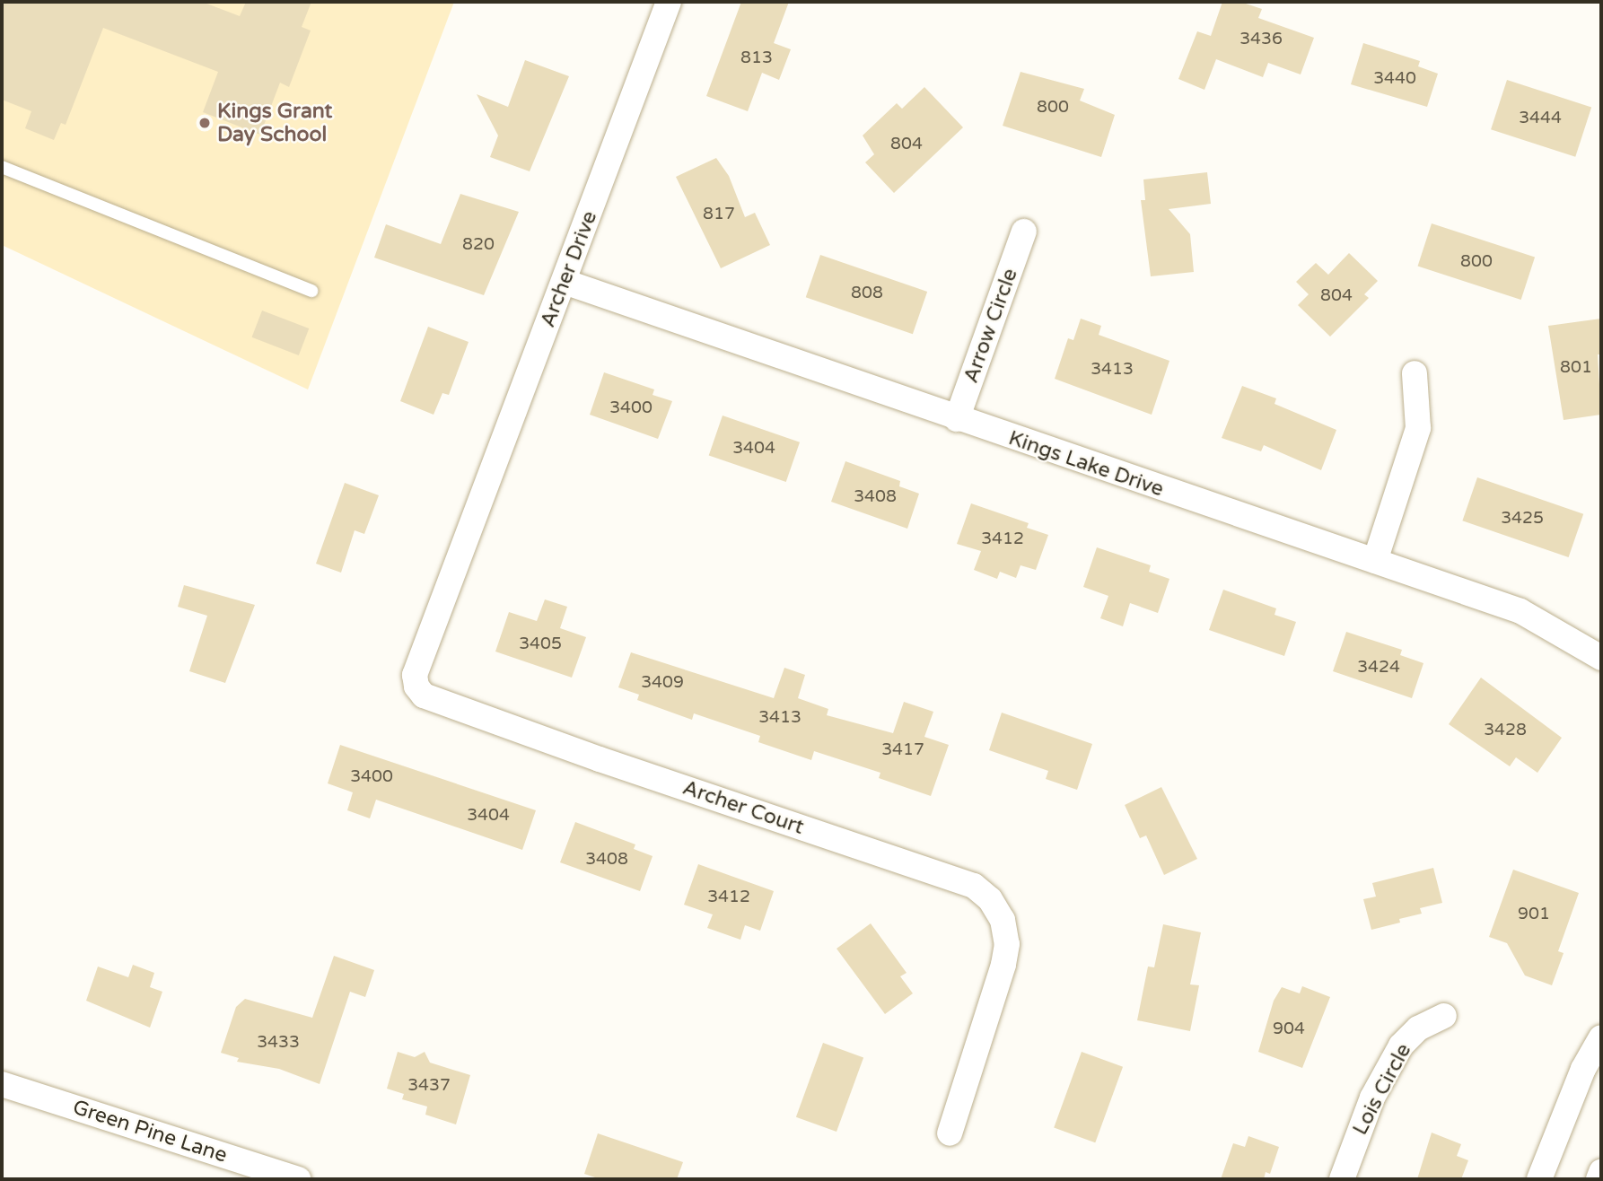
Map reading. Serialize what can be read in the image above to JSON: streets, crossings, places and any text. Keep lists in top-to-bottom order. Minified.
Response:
{"streets":{"street":["Archer Drive","Arrow Circle","Kings Lake Drive","Archer Court","Lois Circle","Green Pine Lane"]},"crossings":[["Archer Drive","Kings Lake Drive"],["Archer Drive","Archer Court"],["Arrow Circle","Kings Lake Drive"]],"places":["Kings Grant Day School"],"house_numbers":["3436","813","3440","800","3444","804","817","820","800","808","804","801","3413","3400","3404","3408","3425","3412","3405","3424","3409","3413","3428","3417","3400","3404","3408","3412","901","904","3433","3437"]}
